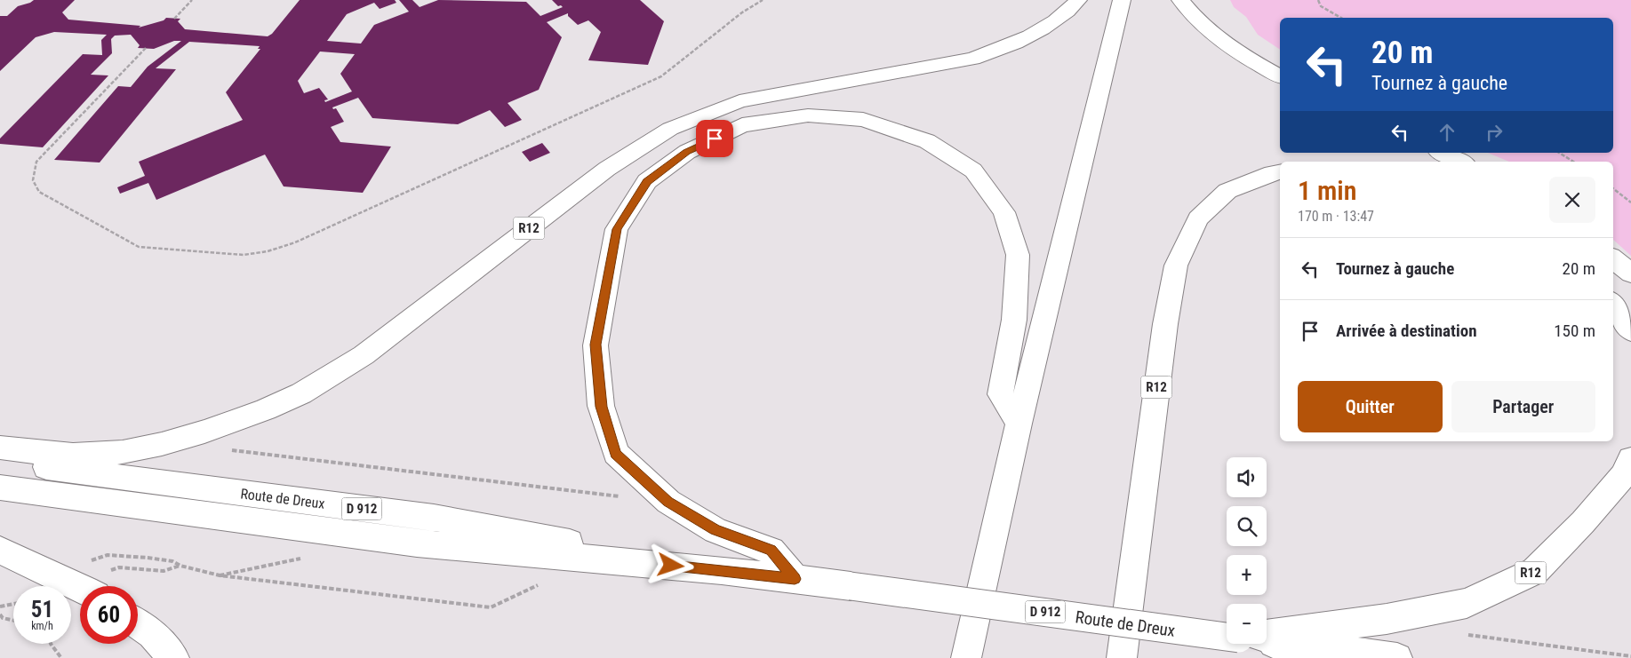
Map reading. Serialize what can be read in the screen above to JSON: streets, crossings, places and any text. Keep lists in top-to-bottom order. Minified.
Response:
{"streets":{"main road":["R12","Route de Dreux","D 912"]},"page":{"turn":["20 m","Tournez à gauche"],"heading":["1 min","170 m · 13:47"],"list":[{"name":"Tournez à gauche","value":"20 m"},{"name":"Arrivée à destination","value":"150 m"}],"buttons":["Quitter","Partager"],"map_buttons":["+","−"],"speed":"51 km/h","limit":"60"}}
